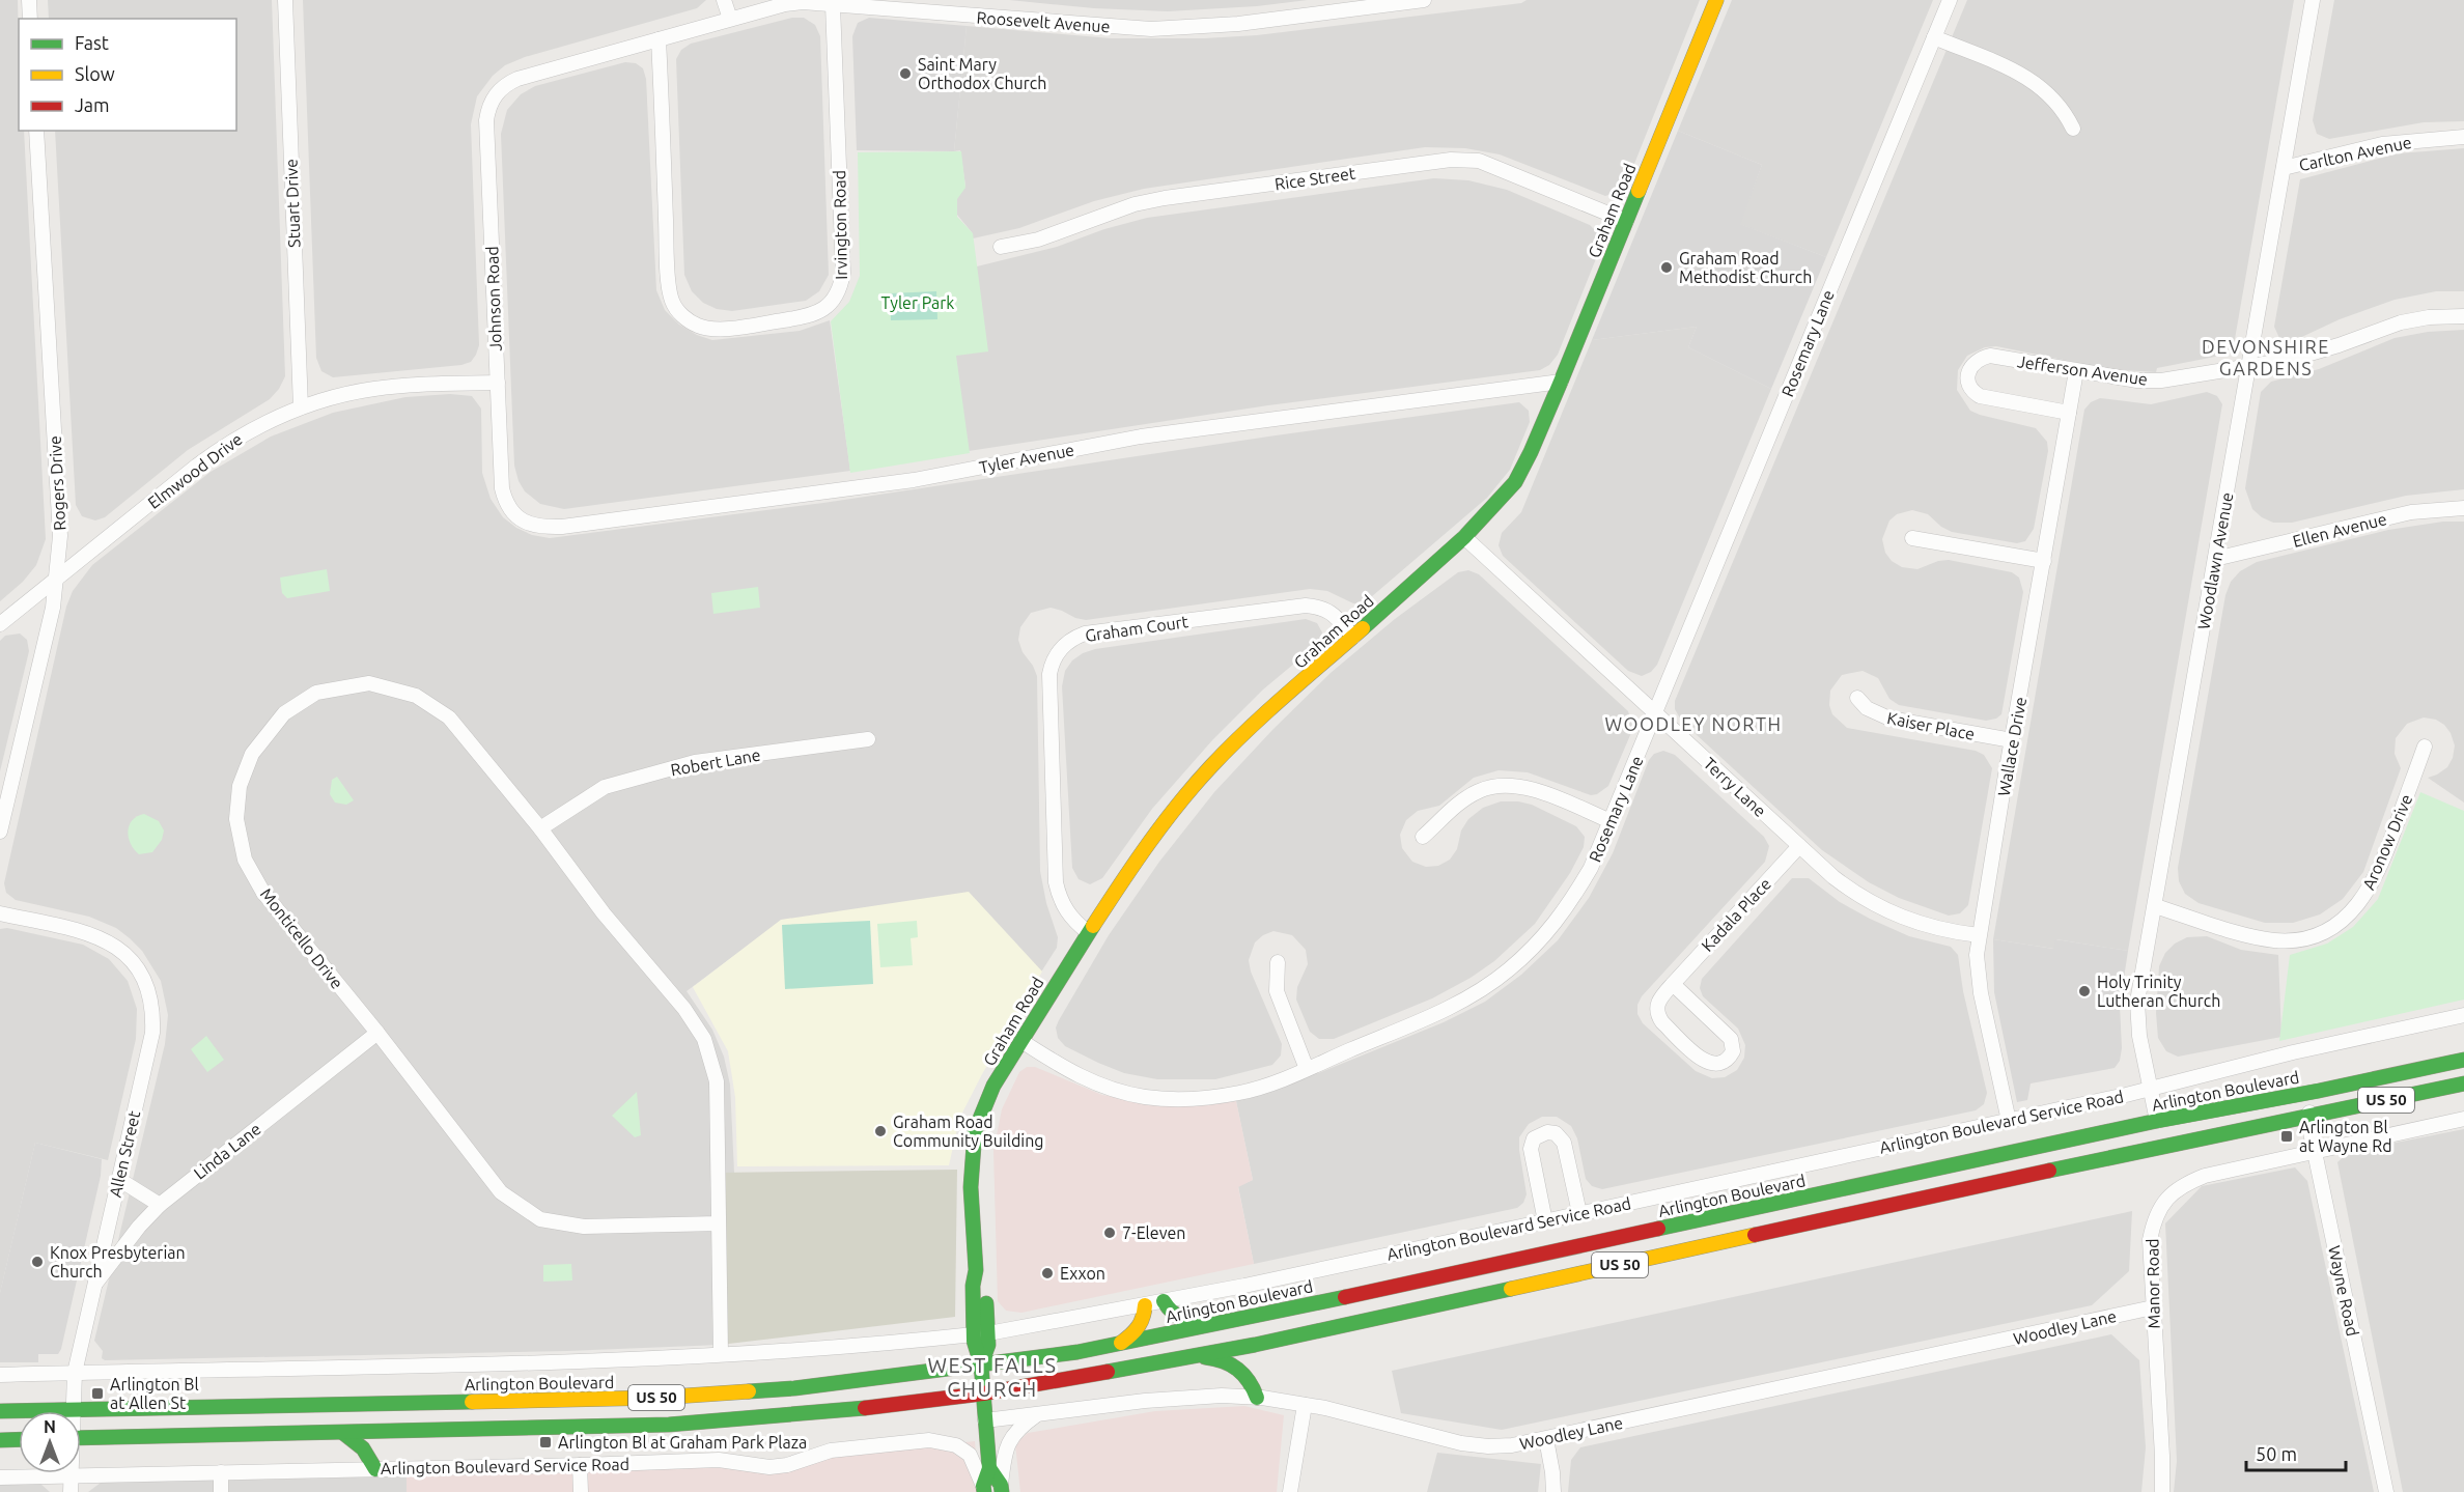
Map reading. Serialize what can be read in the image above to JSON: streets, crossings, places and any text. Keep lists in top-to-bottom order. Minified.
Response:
{"streets":{"main road":["Graham Road","Arlington Boulevard","US 50"],"street":["Roosevelt Avenue","Carlton Avenue","Rice Street","Stuart Drive","Irvington Road","Johnson Road","Rosemary Lane","Jefferson Avenue","Tyler Avenue","Elmwood Drive","Rogers Drive","Ellen Avenue","Woodlawn Avenue","Graham Court","Kaiser Place","Wallace Drive","Robert Lane","Terry Lane","Aronow Drive","Kadala Place","Monticello Drive","Arlington Boulevard Service Road","Linda Lane","Allen Street","Manor Road","Wayne Road","Woodley Lane"]},"crossings":[["Roosevelt Avenue","Irvington Road"],["Roosevelt Avenue","Johnson Road"],["Carlton Avenue","Woodlawn Avenue"],["Rice Street","Graham Road"],["Stuart Drive","Elmwood Drive"],["Graham Road","Rosemary Lane"],["Graham Road","Tyler Avenue"],["Graham Road","Graham Court"],["Graham Road","Terry Lane"],["Graham Road","Arlington Boulevard"],["Graham Road","US 50"],["Graham Road","Arlington Boulevard Service Road"],["Graham Road","Woodley Lane"],["Johnson Road","Tyler Avenue"],["Johnson Road","Elmwood Drive"],["Rosemary Lane","Terry Lane"],["Jefferson Avenue","Woodlawn Avenue"],["Jefferson Avenue","Wallace Drive"],["Elmwood Drive","Rogers Drive"],["Ellen Avenue","Woodlawn Avenue"],["Woodlawn Avenue","Aronow Drive"],["Woodlawn Avenue","Arlington Boulevard"],["Woodlawn Avenue","Arlington Boulevard Service Road"],["Kaiser Place","Wallace Drive"],["Wallace Drive","Terry Lane"],["Wallace Drive","Arlington Boulevard Service Road"],["Robert Lane","Monticello Drive"],["Terry Lane","Kadala Place"],["Monticello Drive","Arlington Boulevard Service Road"],["Monticello Drive","Linda Lane"],["Arlington Boulevard","Allen Street"],["US 50","Wayne Road"],["Arlington Boulevard Service Road","Allen Street"],["Linda Lane","Allen Street"],["Manor Road","Wayne Road"],["Manor Road","Woodley Lane"]],"districts":["DEVONSHIRE GARDENS","WOODLEY NORTH","WEST FALLS CHURCH"],"parks":["Tyler Park"],"places":{"other":["Saint Mary Orthodox Church","Graham Road Methodist Church","Holy Trinity Lutheran Church","Graham Road Community Building","7-Eleven","Knox Presbyterian Church","Exxon"],"transit":["Arlington Bl at Wayne Rd","Arlington Bl at Allen St","Arlington Bl at Graham Park Plaza"]},"legend":["Fast","Slow","Jam"],"scale_bar":"50 m","north":"top"}
